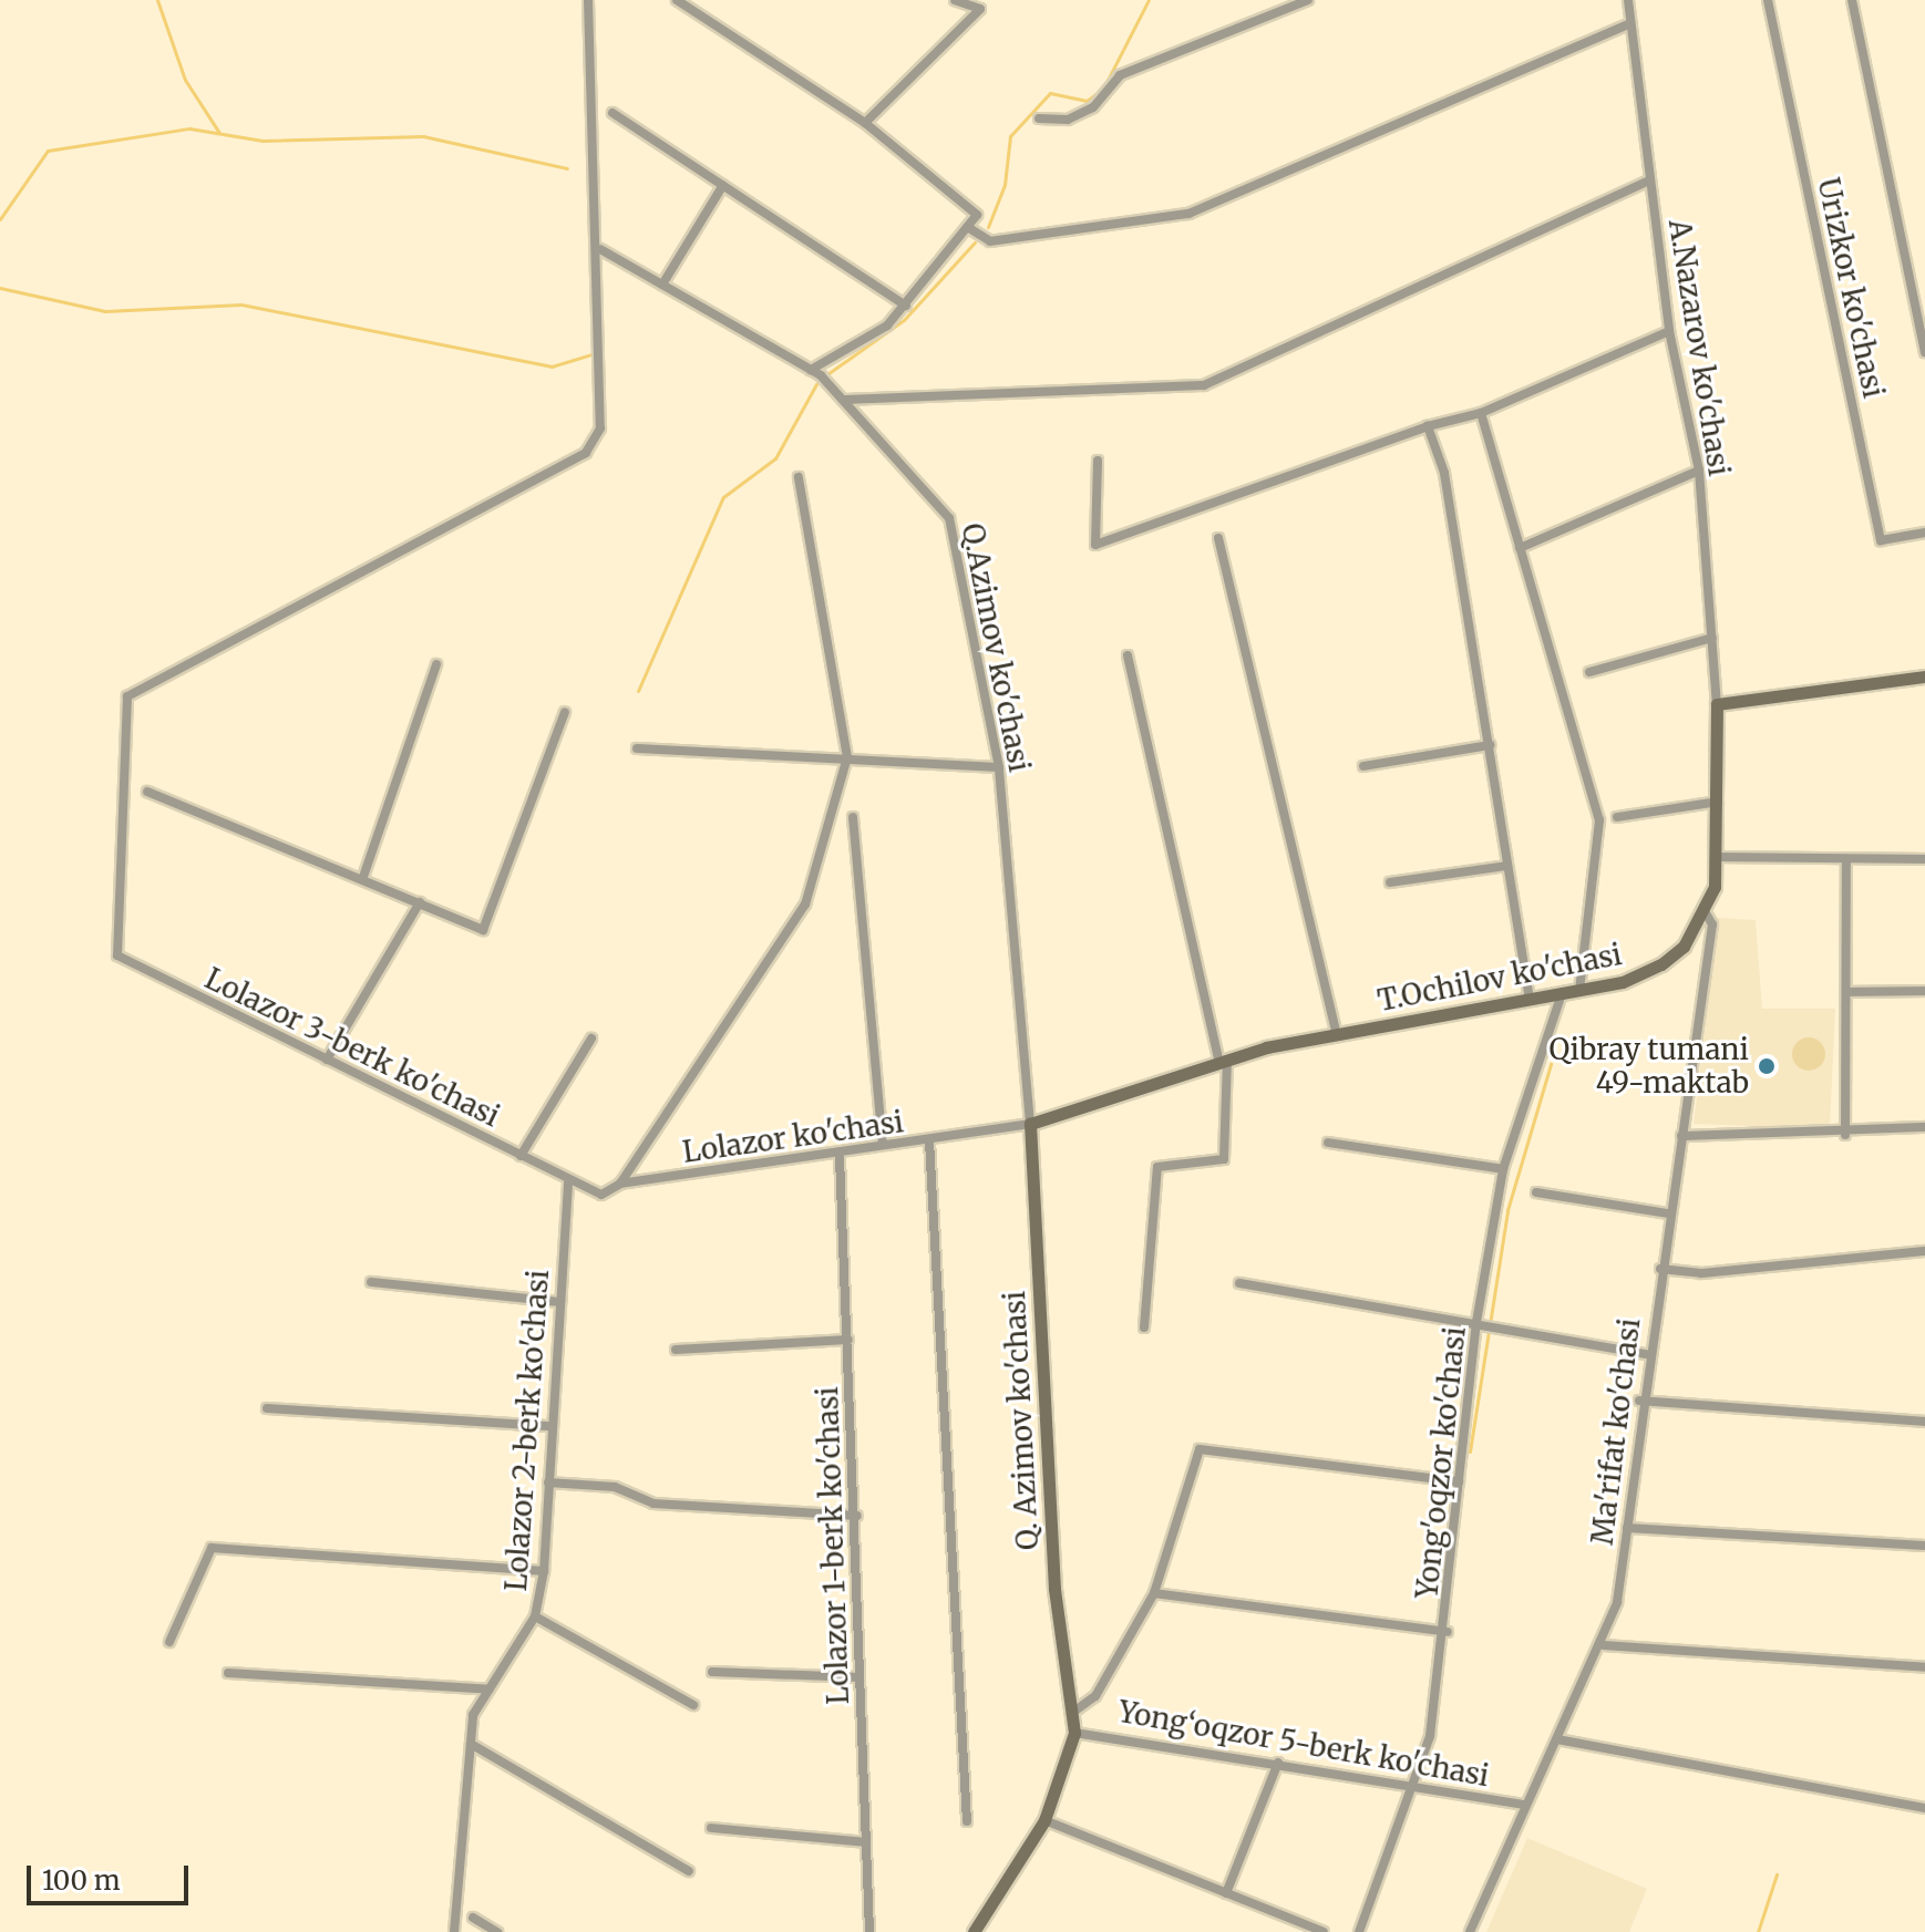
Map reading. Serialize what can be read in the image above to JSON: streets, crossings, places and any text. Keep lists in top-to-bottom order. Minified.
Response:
{"streets":{"main road":["T.Ochilov ko'chasi","Q. Azimov ko'chasi"],"street":["Urizkor ko'chasi","A.Nazarov ko'chasi","Q.Azimov ko'chasi","Lolazor 3-berk ko'chasi","Lolazor ko'chasi","Lolazor 2-berk ko'chasi","Ma'rifat ko'chasi","Yong'oqzor ko'chasi","Lolazor 1-berk ko'chasi","Yong‘oqzor 5-berk ko'chasi"]},"crossings":[["A.Nazarov ko'chasi","T.Ochilov ko'chasi"],["Q.Azimov ko'chasi","T.Ochilov ko'chasi"],["Q.Azimov ko'chasi","Lolazor 3-berk ko'chasi"],["Q.Azimov ko'chasi","Lolazor ko'chasi"],["Q.Azimov ko'chasi","Q. Azimov ko'chasi"],["T.Ochilov ko'chasi","Lolazor ko'chasi"],["T.Ochilov ko'chasi","Q. Azimov ko'chasi"],["T.Ochilov ko'chasi","Ma'rifat ko'chasi"],["T.Ochilov ko'chasi","Yong'oqzor ko'chasi"],["Lolazor 3-berk ko'chasi","Lolazor ko'chasi"],["Lolazor 3-berk ko'chasi","Lolazor 2-berk ko'chasi"],["Lolazor ko'chasi","Q. Azimov ko'chasi"],["Lolazor ko'chasi","Lolazor 2-berk ko'chasi"],["Lolazor ko'chasi","Lolazor 1-berk ko'chasi"],["Q. Azimov ko'chasi","Yong‘oqzor 5-berk ko'chasi"],["Ma'rifat ko'chasi","Yong‘oqzor 5-berk ko'chasi"],["Yong'oqzor ko'chasi","Yong‘oqzor 5-berk ko'chasi"]],"places":["Qibray tumani 49-maktab"],"scale_bar":"100 m"}
